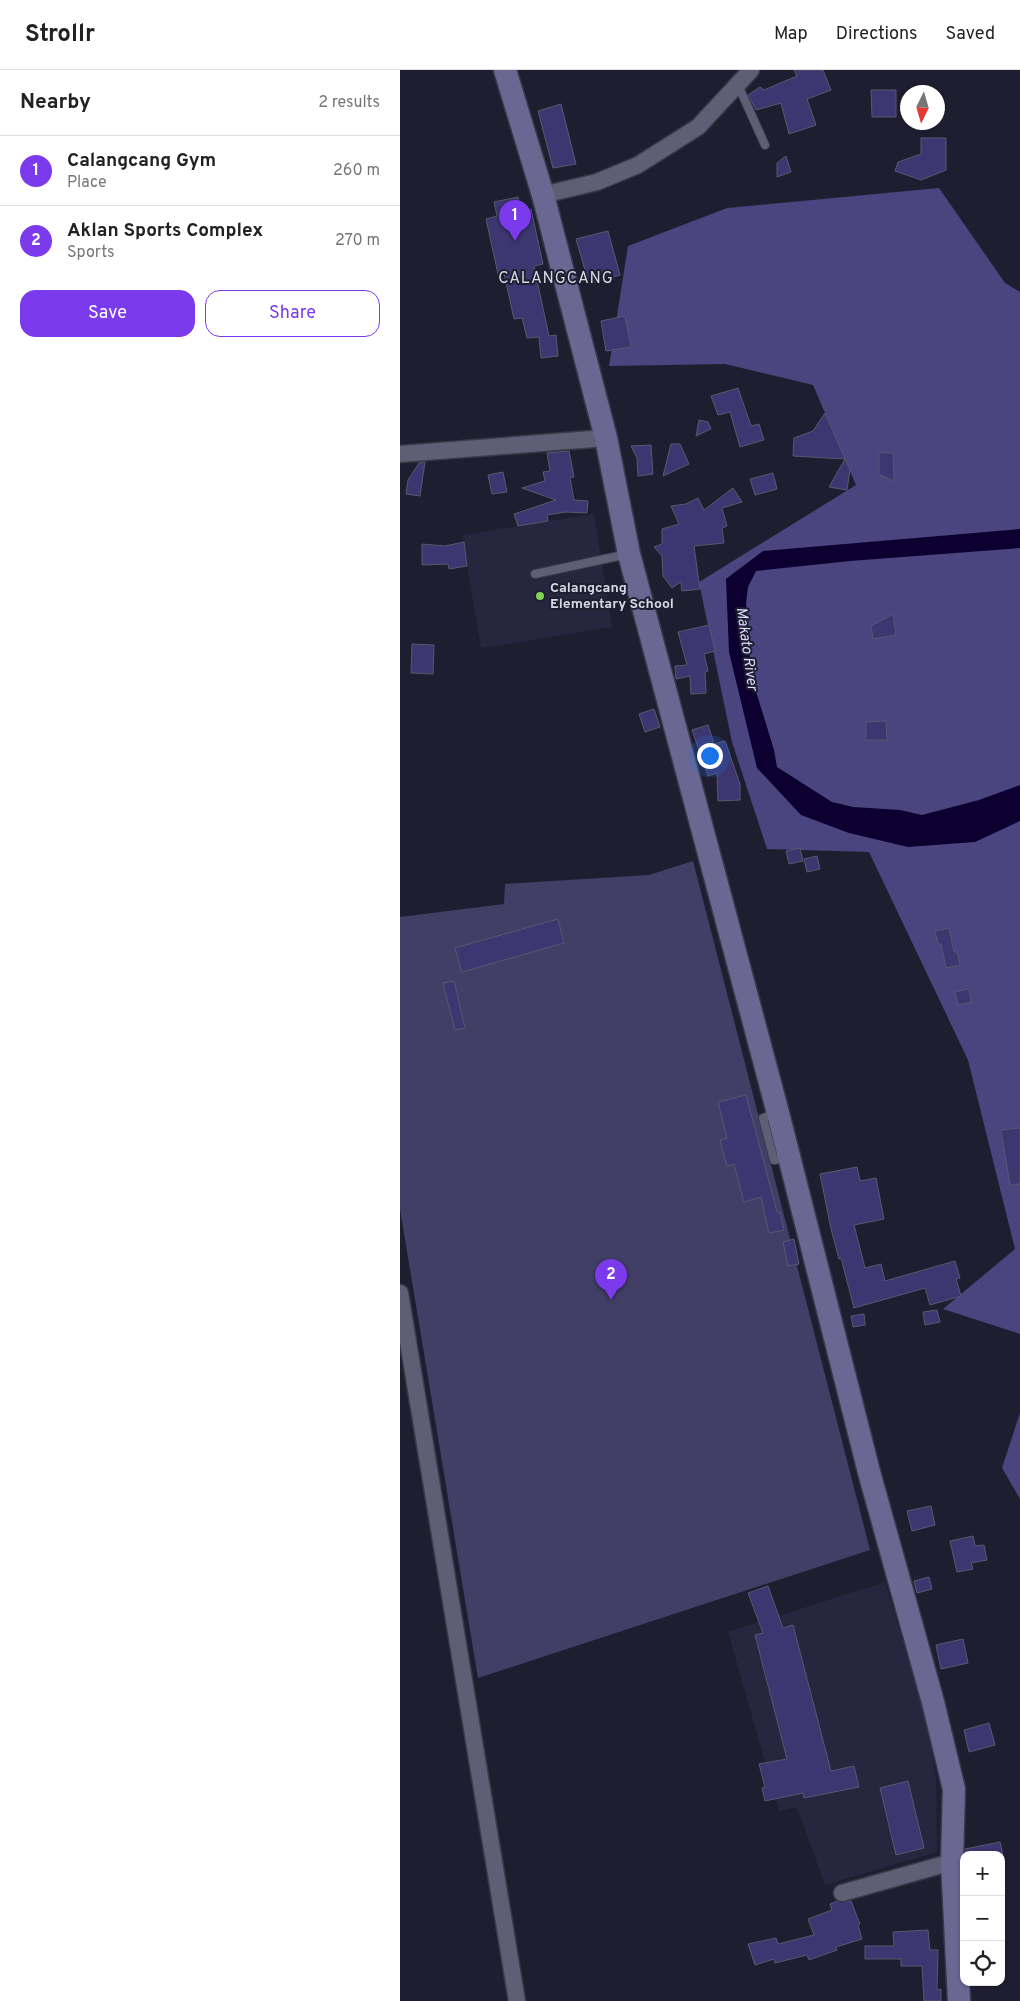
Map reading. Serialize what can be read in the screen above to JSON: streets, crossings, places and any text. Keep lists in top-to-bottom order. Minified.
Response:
{"districts":["CALANGCANG"],"water":["Makato River"],"places":["Calangcang Elementary School"],"north":"bottom","page":{"header":"Strollr","nav":["Map","Directions","Saved"],"heading":["Nearby","2 results"],"list":[{"mark":"1","name":"Calangcang Gym","note":"Place","value":"260 m"},{"mark":"2","name":"Aklan Sports Complex","note":"Sports","value":"270 m"}],"pins":["1","2"],"buttons":["Save","Share"],"map_buttons":["+","−"]}}
